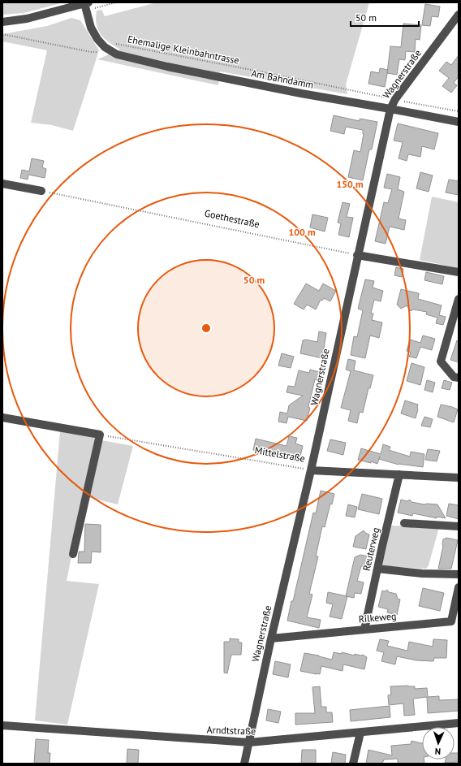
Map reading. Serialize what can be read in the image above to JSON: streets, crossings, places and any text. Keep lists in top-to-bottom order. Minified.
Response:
{"streets":{"street":["Wagnerstraße","Am Bahndamm","Mittelstraße","Reuterweg","Rilkeweg","Arndtstraße"],"path":["Ehemalige Kleinbahntrasse","Goethestraße"]},"crossings":[["Ehemalige Kleinbahntrasse","Wagnerstraße"],["Wagnerstraße","Am Bahndamm"],["Wagnerstraße","Goethestraße"],["Wagnerstraße","Mittelstraße"],["Wagnerstraße","Rilkeweg"],["Wagnerstraße","Arndtstraße"],["Mittelstraße","Reuterweg"],["Reuterweg","Rilkeweg"]],"scale_bar":"50 m","north":"bottom","rings":["150 m","100 m","50 m"]}
